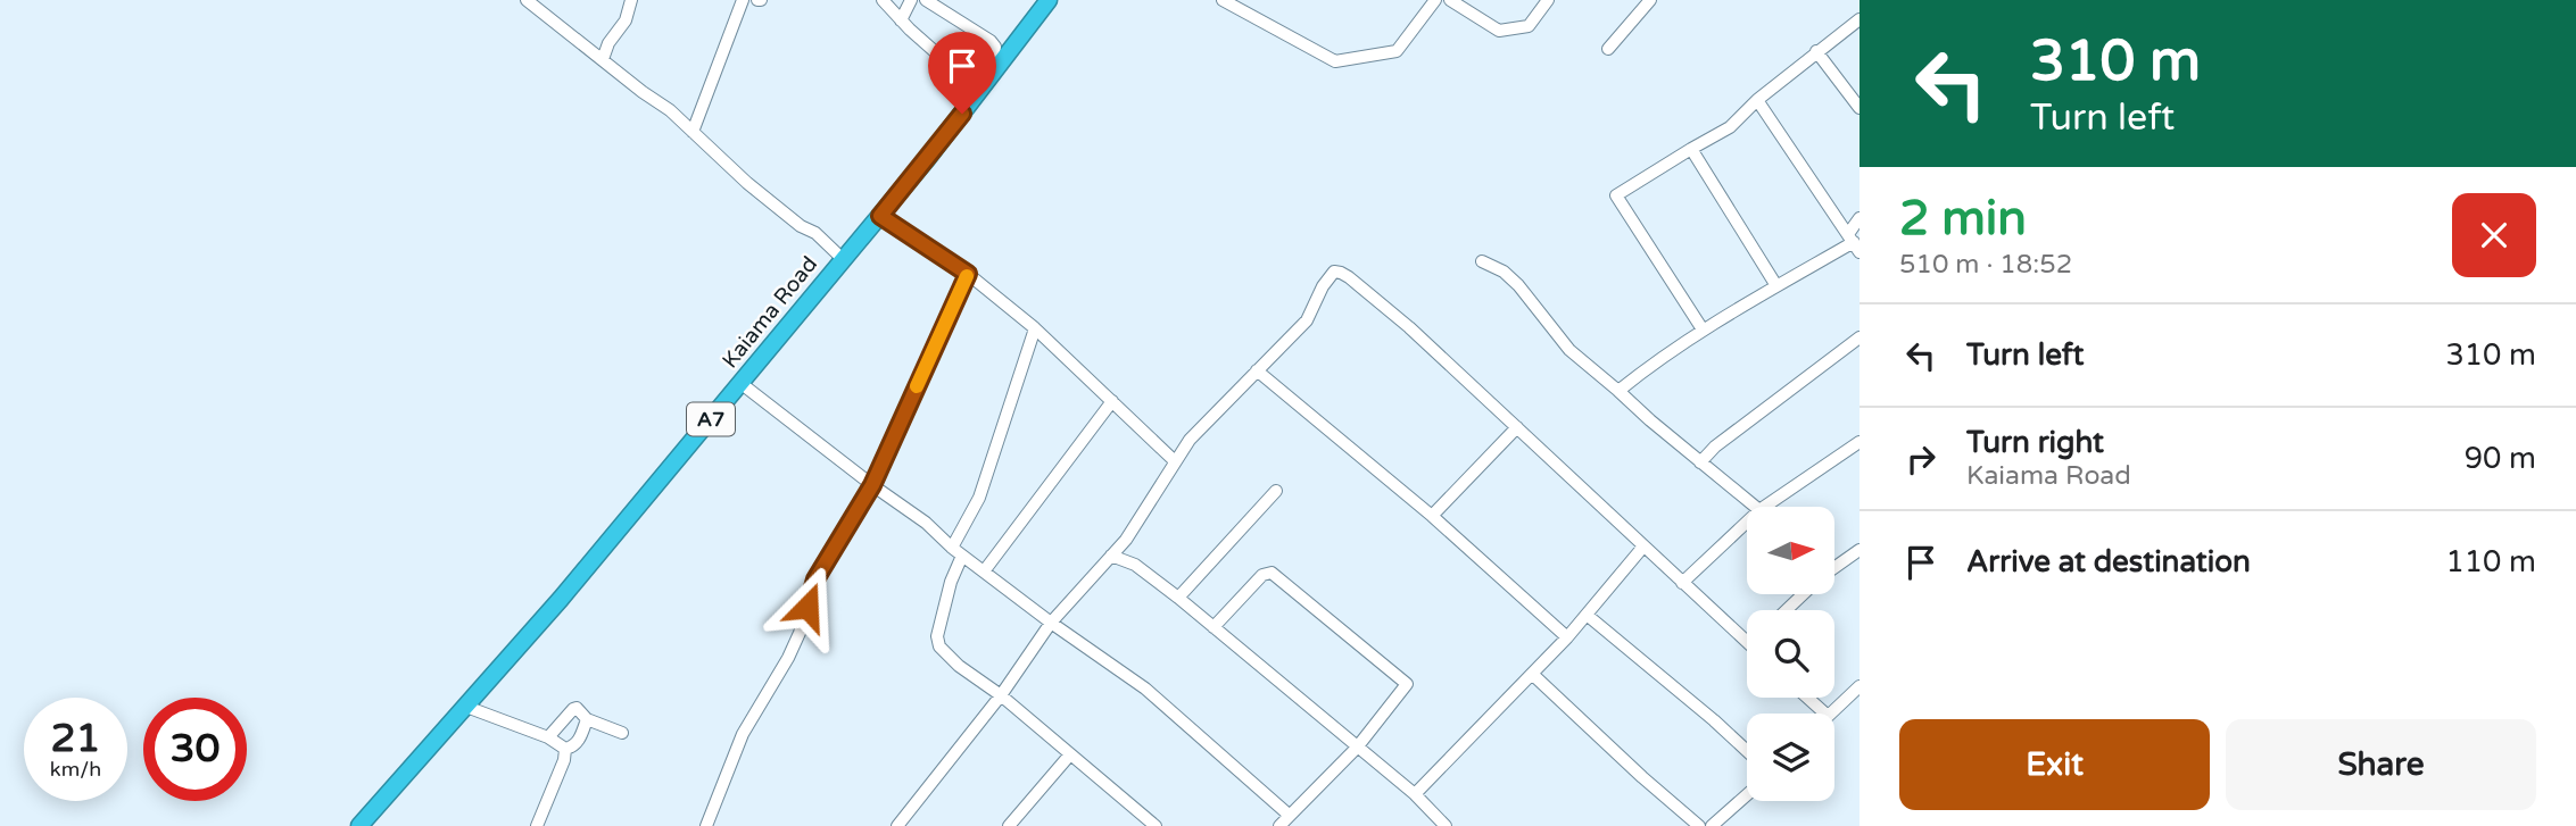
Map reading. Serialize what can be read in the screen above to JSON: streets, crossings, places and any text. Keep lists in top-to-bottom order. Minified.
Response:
{"streets":{"highway":["Kaiama Road","A7"]},"north":"right","page":{"turn":["310 m","Turn left"],"heading":["2 min","510 m · 18:52"],"list":[{"name":"Turn left","value":"310 m"},{"name":"Turn right","note":"Kaiama Road","value":"90 m"},{"name":"Arrive at destination","value":"110 m"}],"speed":"21 km/h","limit":"30","buttons":["Exit","Share"]}}
